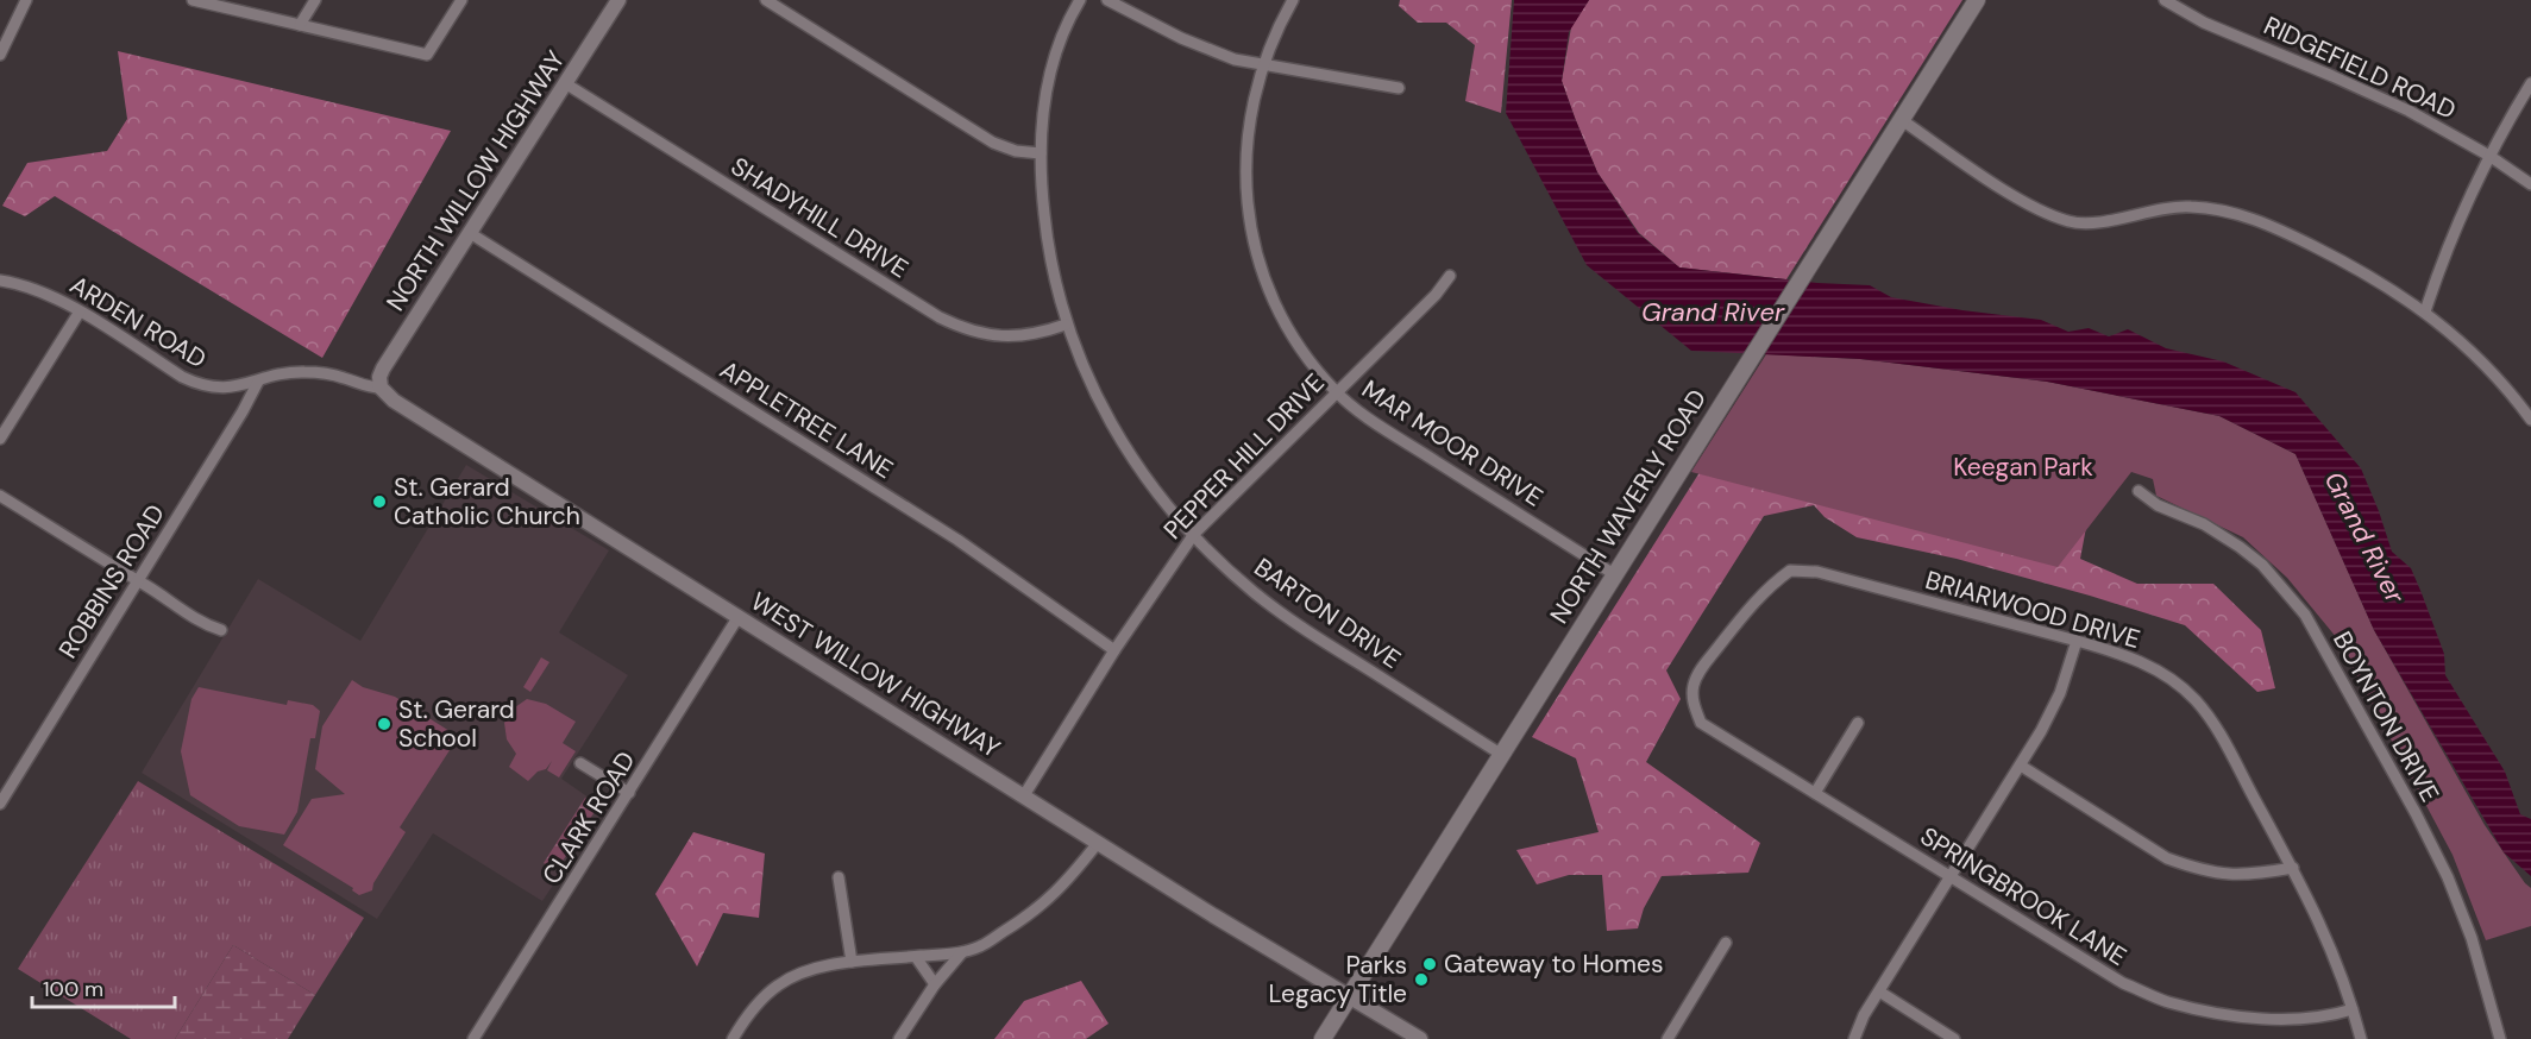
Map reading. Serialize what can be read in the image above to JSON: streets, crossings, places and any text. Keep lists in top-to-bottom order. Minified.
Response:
{"streets":{"main road":["NORTH WAVERLY ROAD"],"street":["RIDGEFIELD ROAD","NORTH WILLOW HIGHWAY","SHADYHILL DRIVE","ARDEN ROAD","APPLETREE LANE","MAR MOOR DRIVE","PEPPER HILL DRIVE","ROBBINS ROAD","BRIARWOOD DRIVE","BARTON DRIVE","WEST WILLOW HIGHWAY","BOYNTON DRIVE","CLARK ROAD","SPRINGBROOK LANE"]},"crossings":[["NORTH WILLOW HIGHWAY","SHADYHILL DRIVE"],["NORTH WILLOW HIGHWAY","ARDEN ROAD"],["NORTH WILLOW HIGHWAY","APPLETREE LANE"],["NORTH WILLOW HIGHWAY","WEST WILLOW HIGHWAY"],["SHADYHILL DRIVE","BARTON DRIVE"],["ARDEN ROAD","ROBBINS ROAD"],["ARDEN ROAD","WEST WILLOW HIGHWAY"],["APPLETREE LANE","PEPPER HILL DRIVE"],["MAR MOOR DRIVE","PEPPER HILL DRIVE"],["MAR MOOR DRIVE","NORTH WAVERLY ROAD"],["PEPPER HILL DRIVE","BARTON DRIVE"],["PEPPER HILL DRIVE","WEST WILLOW HIGHWAY"],["NORTH WAVERLY ROAD","BARTON DRIVE"],["NORTH WAVERLY ROAD","WEST WILLOW HIGHWAY"],["BRIARWOOD DRIVE","SPRINGBROOK LANE"],["WEST WILLOW HIGHWAY","CLARK ROAD"]],"water":["Grand River"],"parks":["Keegan Park"],"places":["St. Gerard Catholic Church","St. Gerard School","Gateway to Homes","Parks Legacy Title"],"scale_bar":"100 m"}
